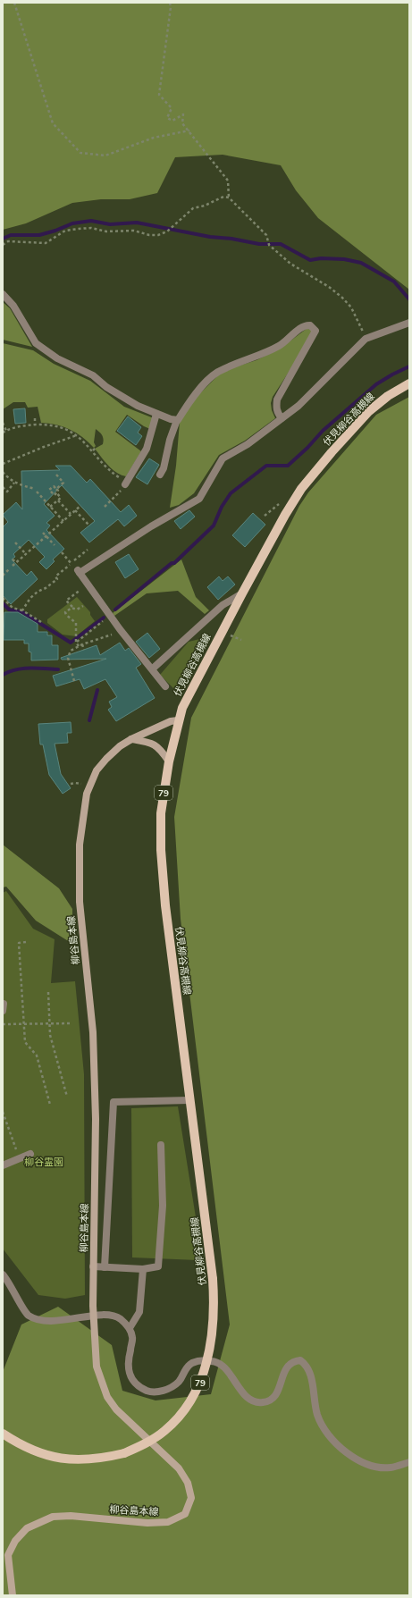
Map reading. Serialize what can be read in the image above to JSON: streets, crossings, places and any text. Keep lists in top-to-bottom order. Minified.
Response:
{"streets":{"main road":["伏見柳谷高槻線","79","柳谷島本線"]},"crossings":[["伏見柳谷高槻線","柳谷島本線"]],"parks":["柳谷霊園"]}
